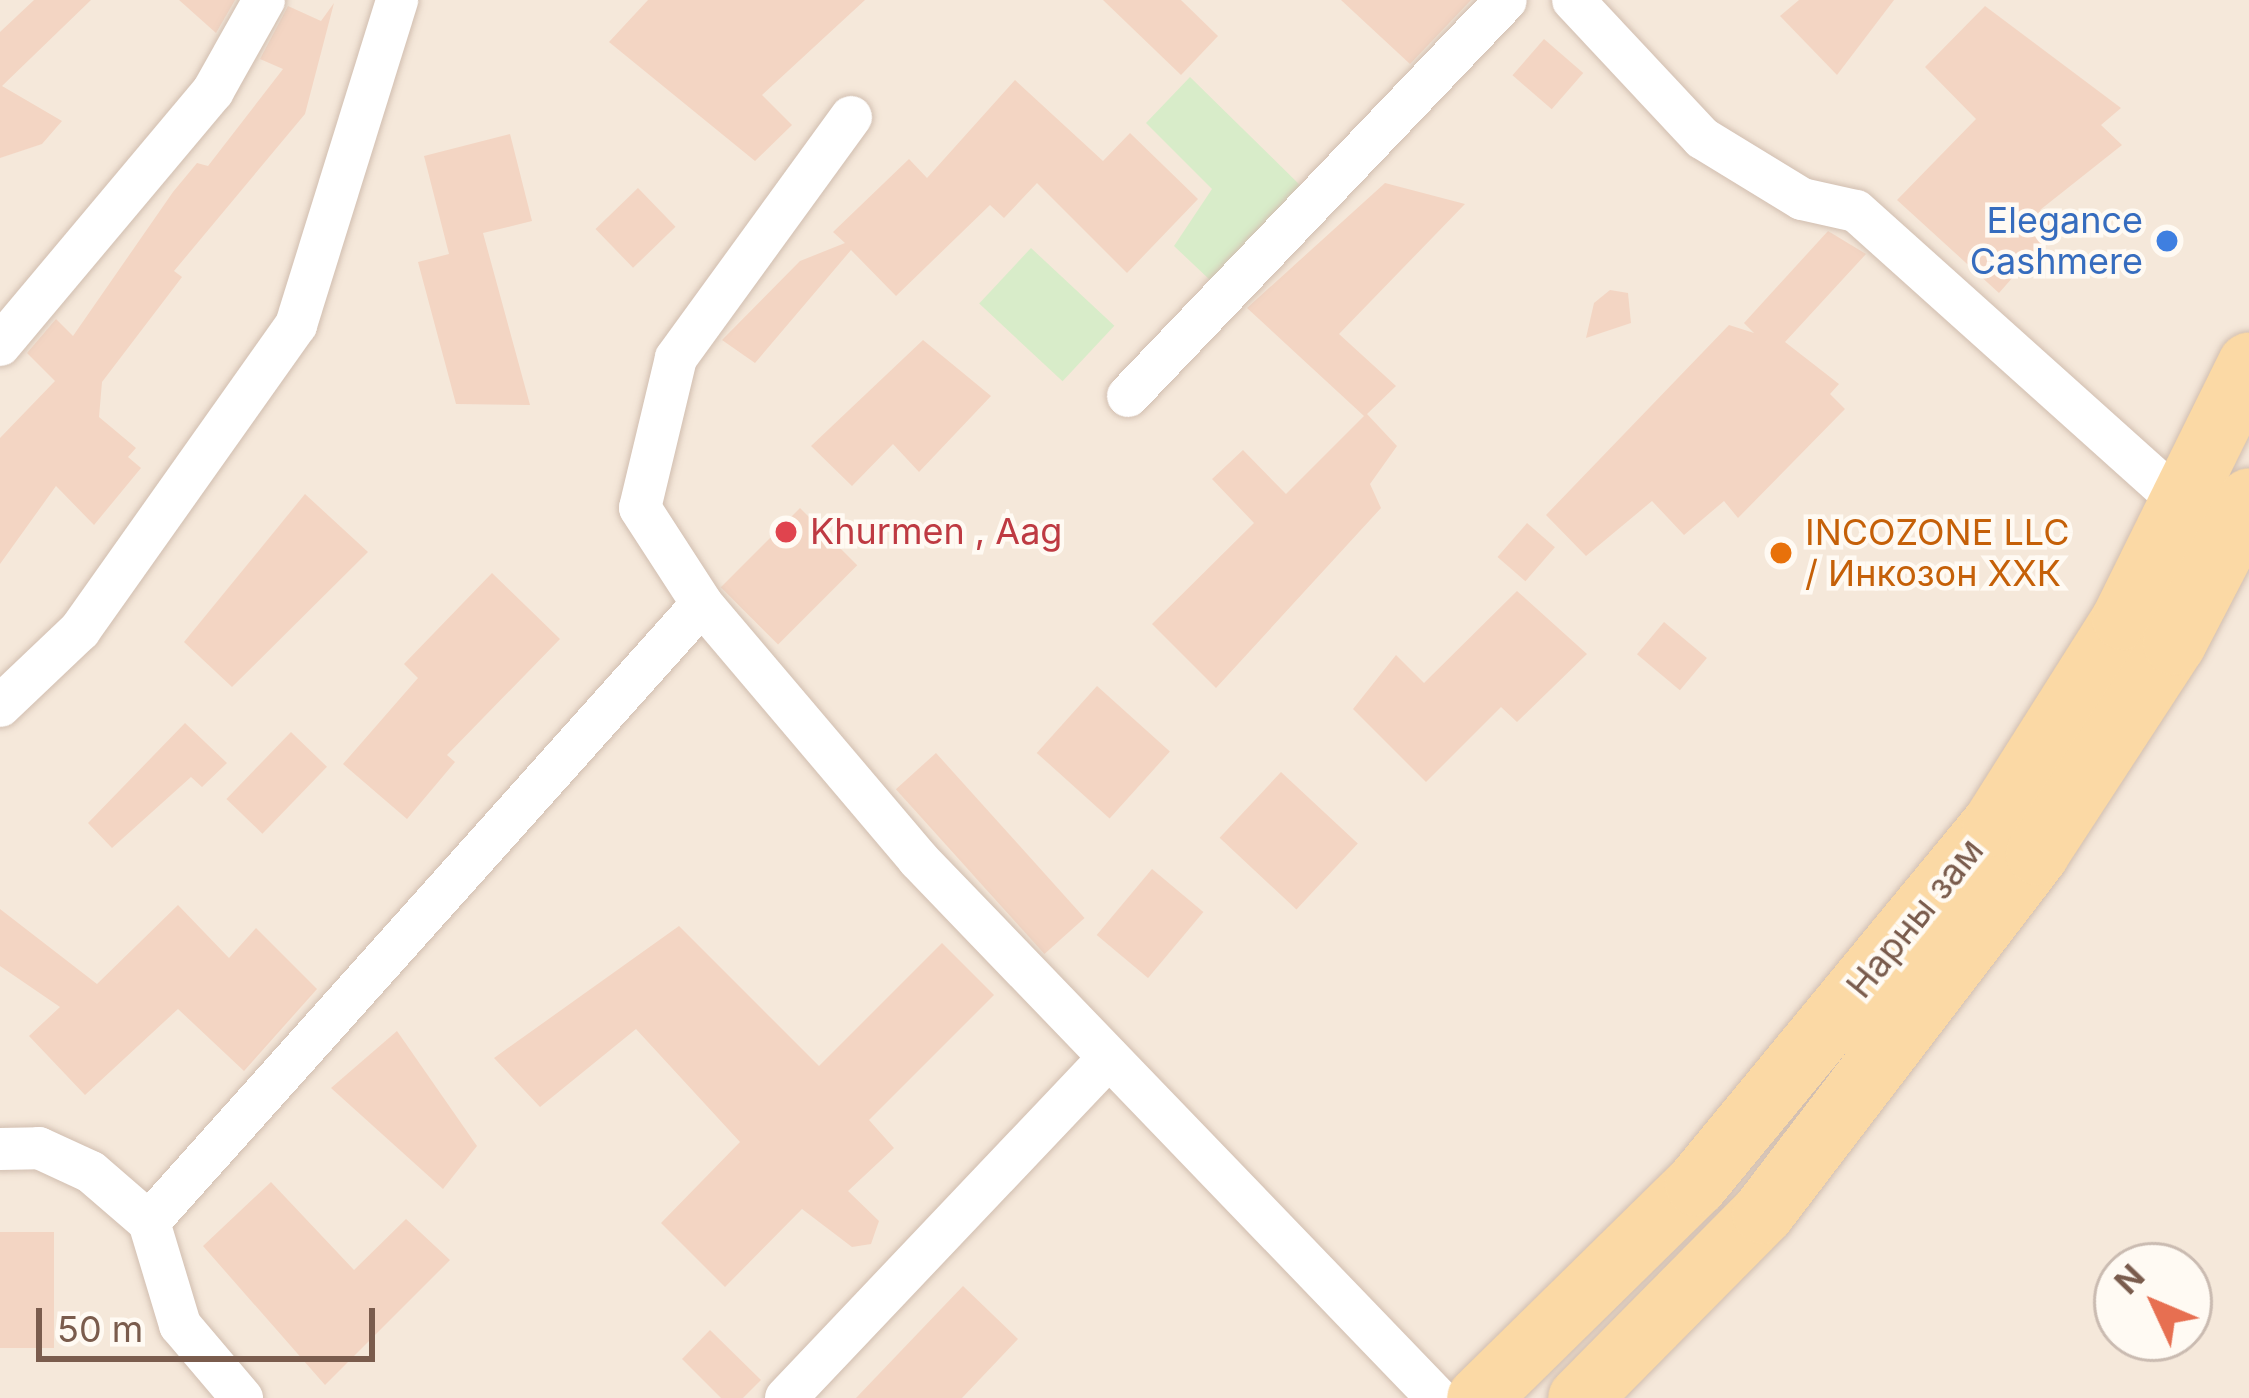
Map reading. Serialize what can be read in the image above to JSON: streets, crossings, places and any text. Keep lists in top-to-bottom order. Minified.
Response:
{"streets":{"main road":["Нарны зам"]},"places":["Elegance Cashmere","Khurmen , Aag","INCOZONE LLC / Инкозон ХХК"],"scale_bar":"50 m","north":"top left"}
